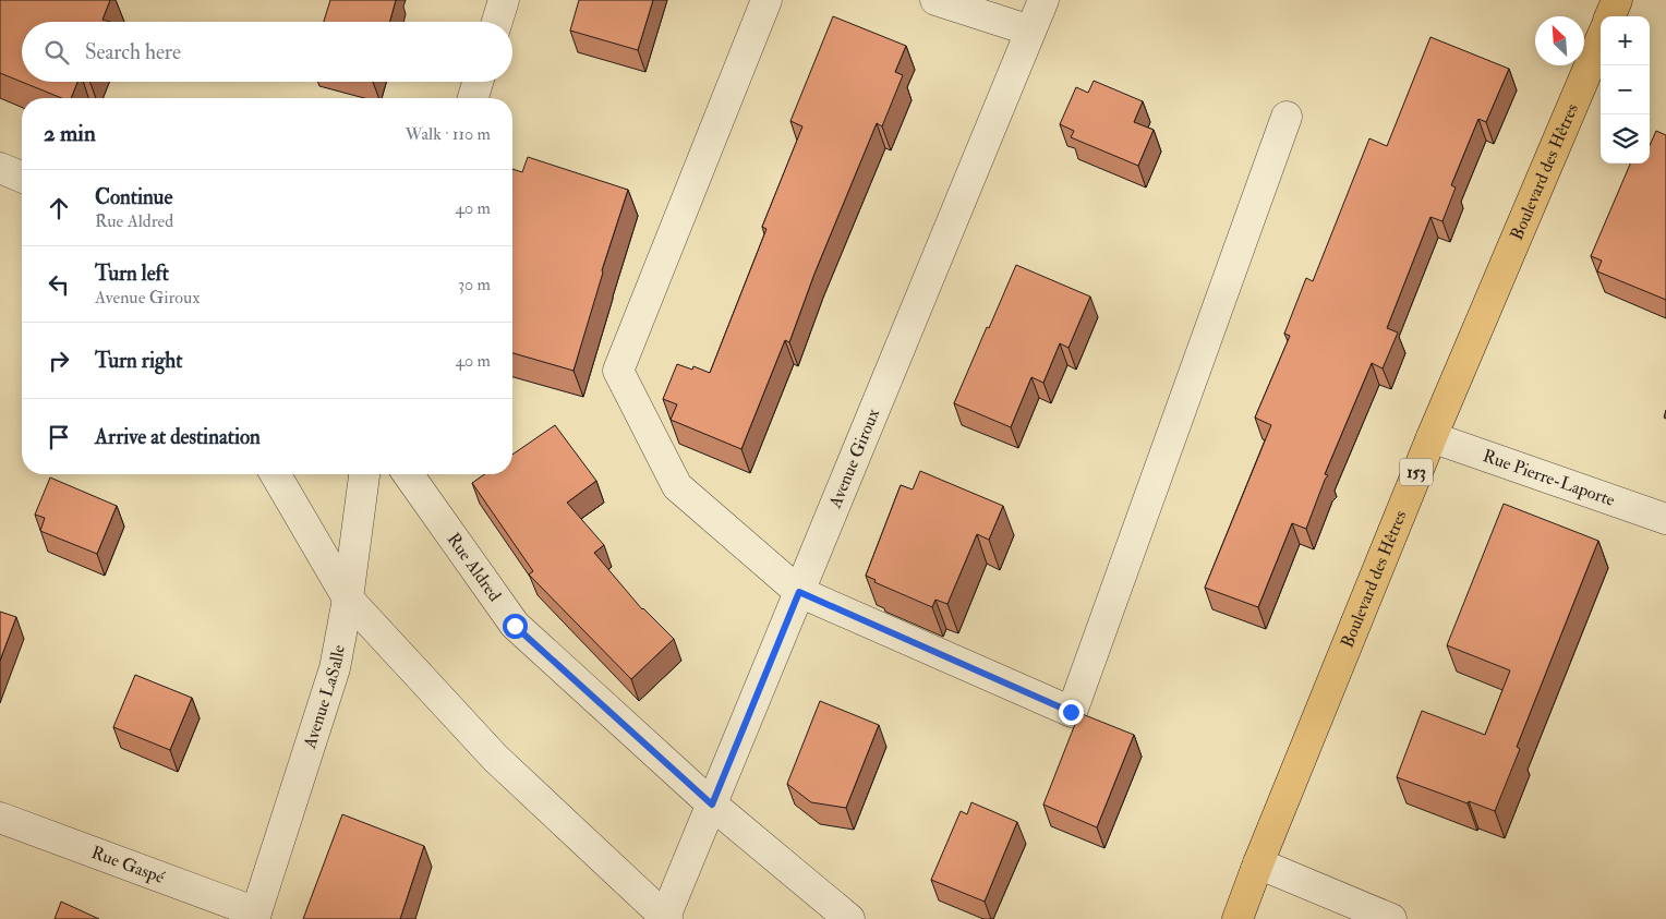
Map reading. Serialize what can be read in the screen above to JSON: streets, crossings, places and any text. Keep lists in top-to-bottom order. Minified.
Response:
{"streets":{"main road":["Boulevard des Hêtres","153"],"street":["Avenue Giroux","Rue Pierre-Laporte","Rue Aldred","Avenue LaSalle","Rue Gaspé"]},"crossings":[["Boulevard des Hêtres","Rue Pierre-Laporte"],["Avenue Giroux","Rue Aldred"],["Avenue LaSalle","Rue Gaspé"]],"north":"top left","page":{"map_buttons":["+","−"],"search":"Search here","heading":["2 min","Walk · 110 m"],"list":[["Continue","Rue Aldred","40 m"],["Turn left","Avenue Giroux","30 m"],["Turn right","40 m"],"Arrive at destination"]}}
